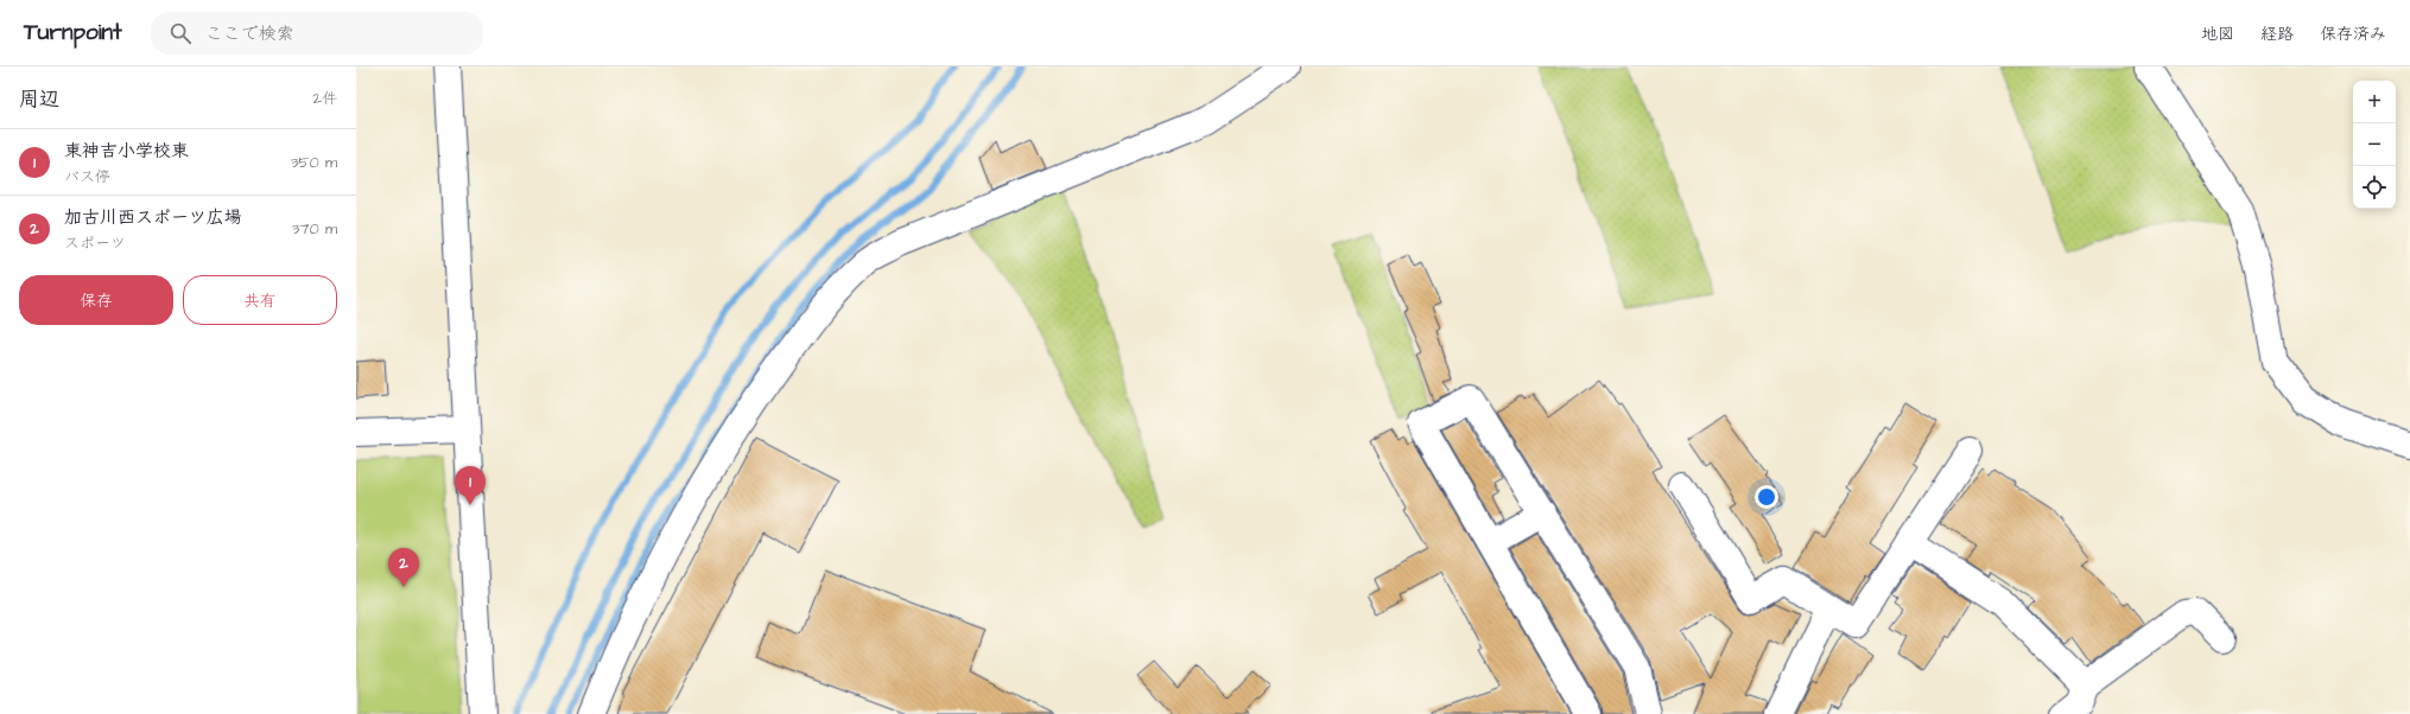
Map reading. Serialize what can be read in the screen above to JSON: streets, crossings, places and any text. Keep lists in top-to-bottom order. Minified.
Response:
{"page":{"header":"Turnpoint","search":"ここで検索","nav":["地図","経路","保存済み"],"heading":["周辺","2件"],"map_buttons":["+","−"],"list":[{"mark":"1","name":"東神吉小学校東","note":"バス停","value":"350 m"},{"mark":"2","name":"加古川西スポーツ広場","note":"スポーツ","value":"370 m"}],"buttons":["保存","共有"],"pins":["1","2"]}}
